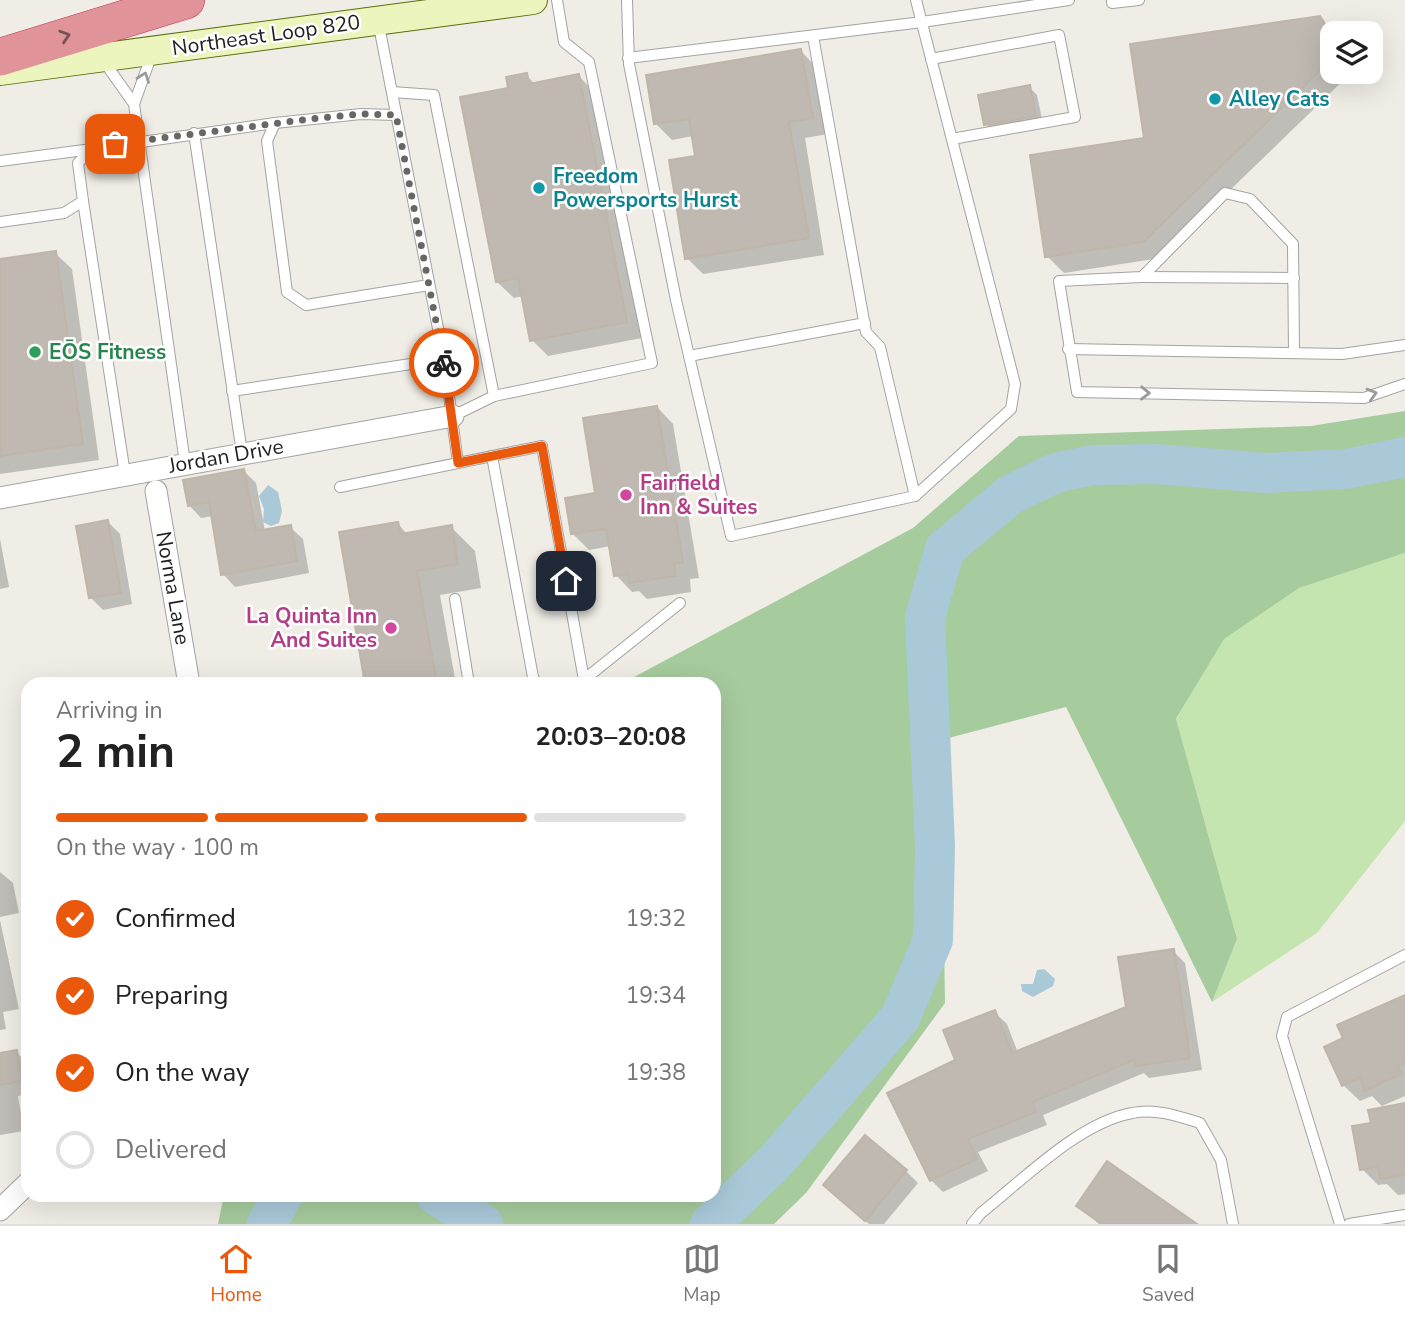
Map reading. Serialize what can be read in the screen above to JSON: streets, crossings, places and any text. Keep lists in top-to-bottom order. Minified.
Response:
{"streets":{"main road":["Northeast Loop 820"],"street":["Jordan Drive","Norma Lane"]},"places":["Alley Cats","Freedom Powersports Hurst","EŌS Fitness","Fairfield Inn & Suites","La Quinta Inn And Suites"],"page":{"heading":["2 min","Arriving in","20:03–20:08"],"bar":"On the way · 100 m","list":[["Confirmed","19:32"],["Preparing","19:34"],["On the way","19:38"],"Delivered"],"tabs":["Home","Map","Saved"]}}
